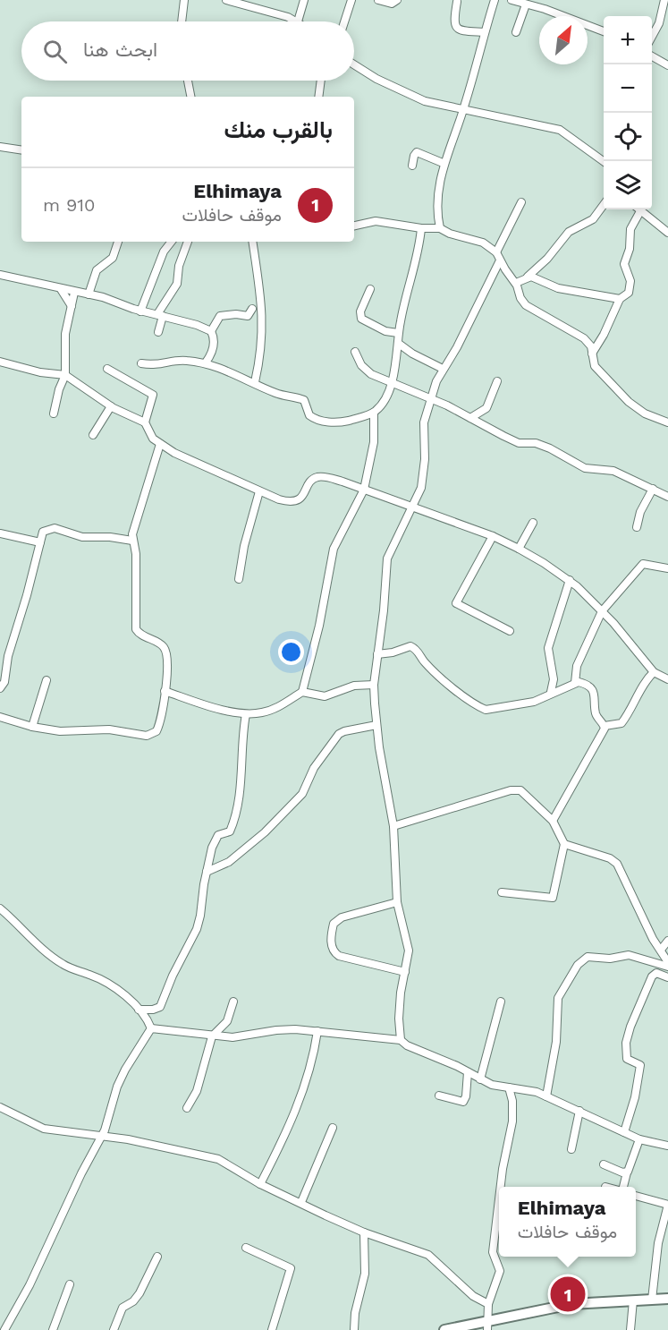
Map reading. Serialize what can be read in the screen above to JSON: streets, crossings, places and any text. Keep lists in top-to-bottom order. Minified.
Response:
{"north":"top right","page":{"map_buttons":["+","−"],"search":"ابحث هنا","heading":"بالقرب منك","list":[{"mark":"1","name":"Elhimaya","note":"موقف حافلات","value":"910 m"}],"popup":["Elhimaya","موقف حافلات"],"pins":"1"}}
